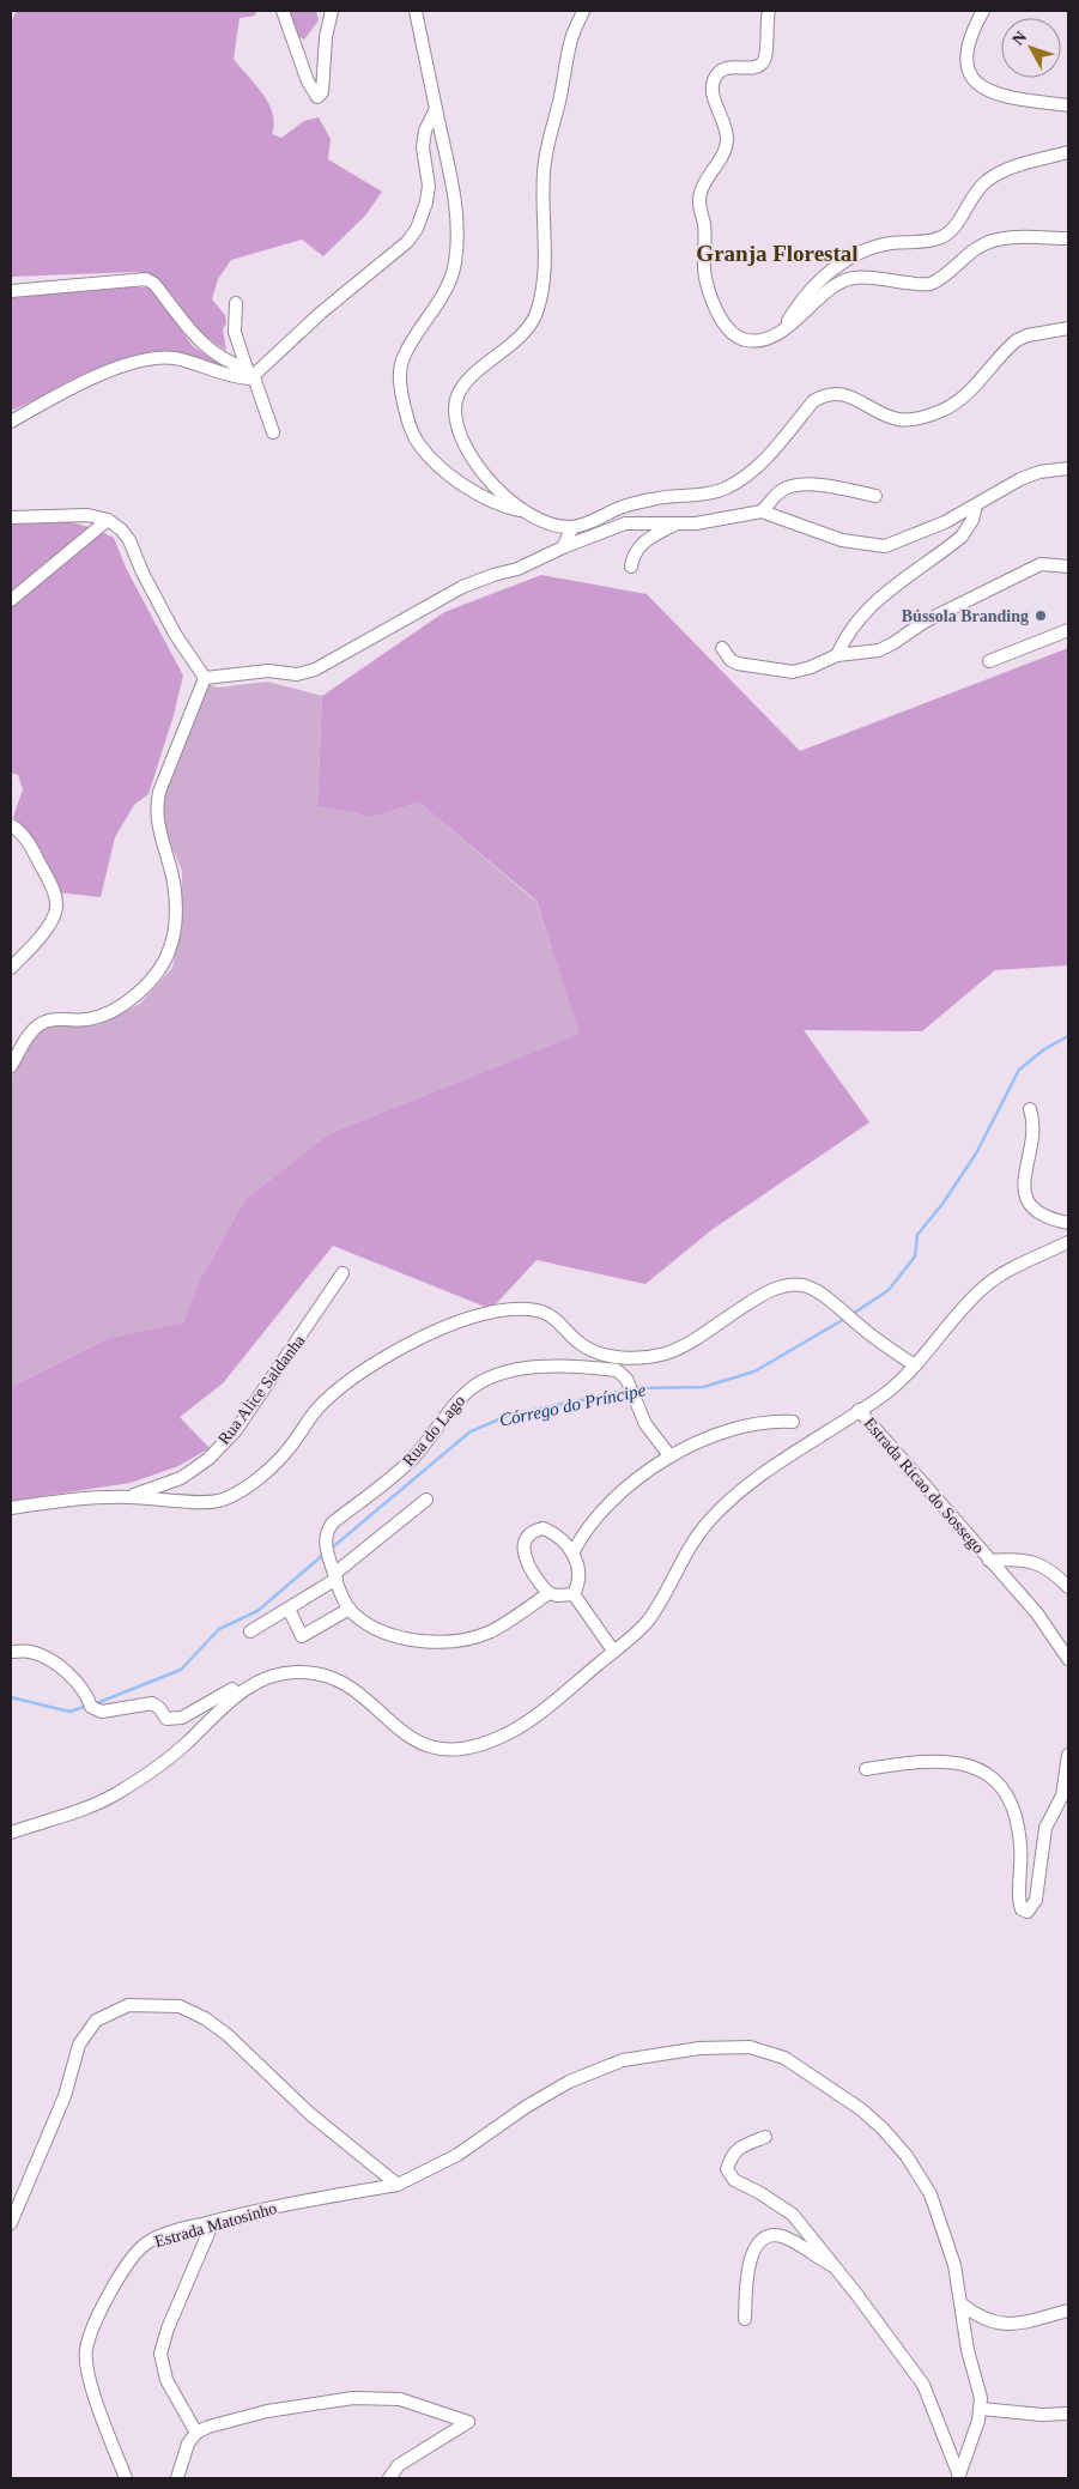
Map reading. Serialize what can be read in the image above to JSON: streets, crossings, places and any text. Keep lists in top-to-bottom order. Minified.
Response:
{"streets":{"street":["Rua Alice Saldanha","Rua do Lago","Estrada Ricao do Sossego","Estrada Matosinho"]},"districts":["Granja Florestal"],"water":["Córrego do Príncipe"],"places":["Bússola Branding"],"north":"top left"}
